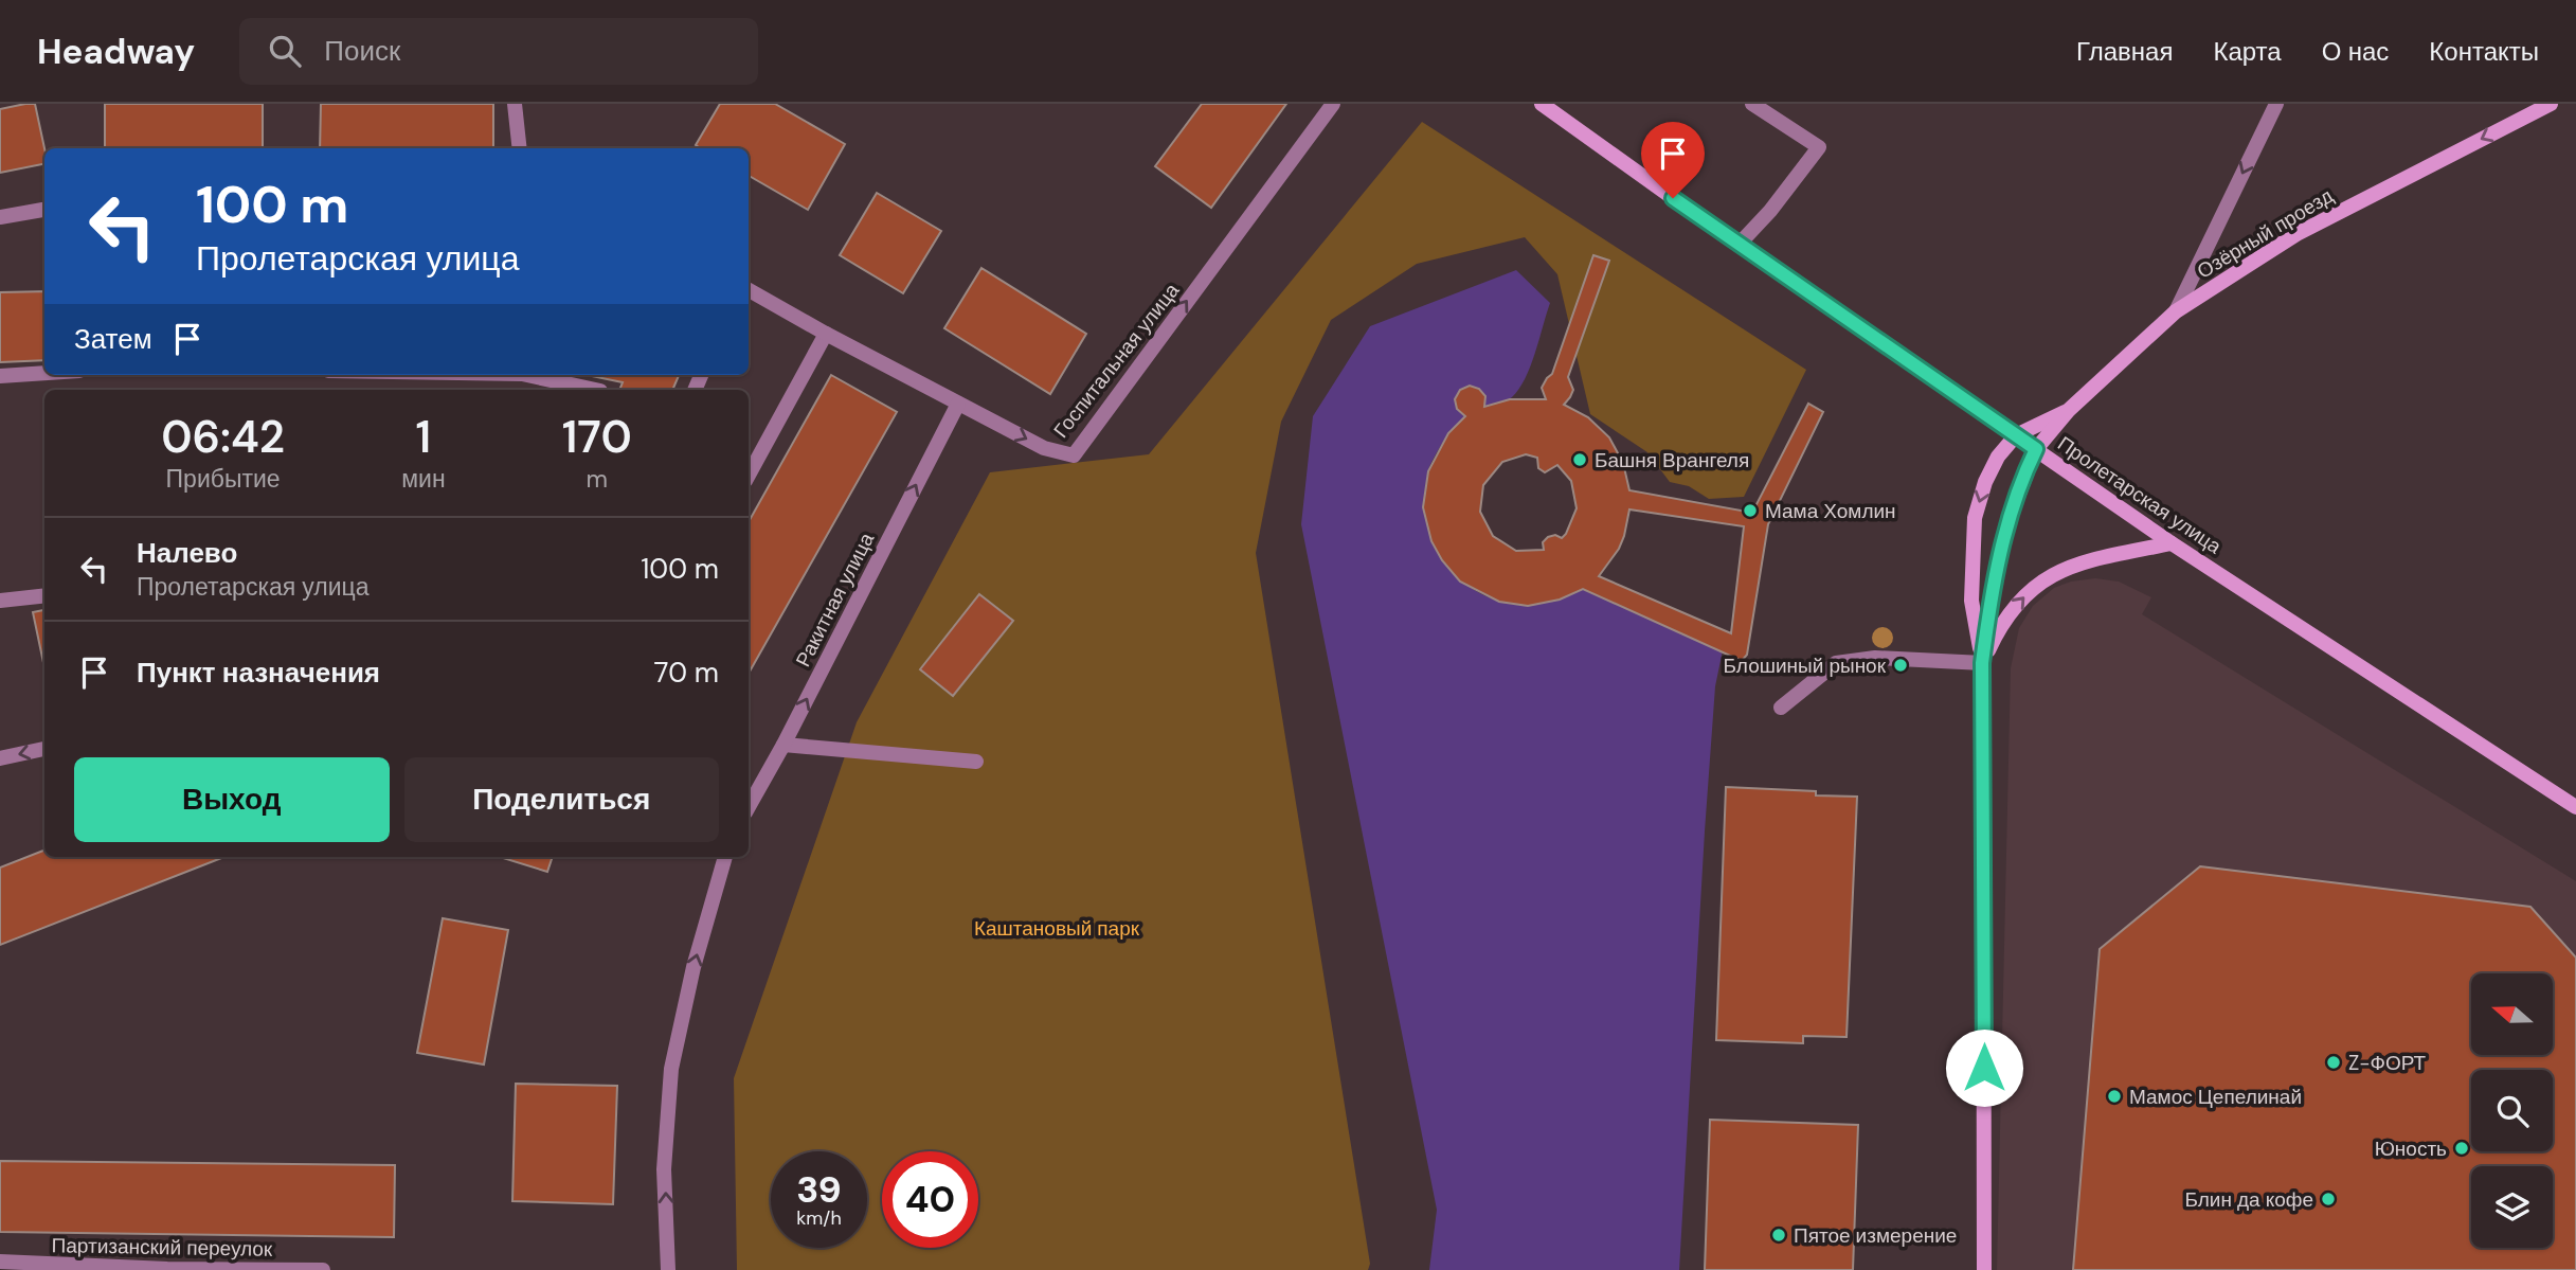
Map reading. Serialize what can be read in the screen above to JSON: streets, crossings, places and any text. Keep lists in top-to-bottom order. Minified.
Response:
{"streets":{"main road":["Озёрный проезд","Пролетарская улица"],"street":["Госпитальная улица","Ракитная улица","Партизанский переулок"]},"crossings":[["Озёрный проезд","Пролетарская улица"],["Госпитальная улица","Ракитная улица"]],"one_way":["Озёрный проезд","Госпитальная улица","Ракитная улица"],"parks":["Каштановый парк"],"places":["Башня Врангеля","Мама Хомлин","Блошиный рынок","Z-ФОРТ","Мамос Цепелинай","Юность","Блин да кофе","Пятое измерение"],"north":"left","page":{"header":"Headway","search":"Поиск","nav":["Главная","Карта","О нас","Контакты"],"turn":["100 m","Пролетарская улица"],"then":"Затем","eta":["06:42","Прибытие","1","мин","170","m"],"list":[{"name":"Налево","note":"Пролетарская улица","value":"100 m"},{"name":"Пункт назначения","value":"70 m"}],"buttons":["Выход","Поделиться"],"speed":"39 km/h","limit":"40"}}
